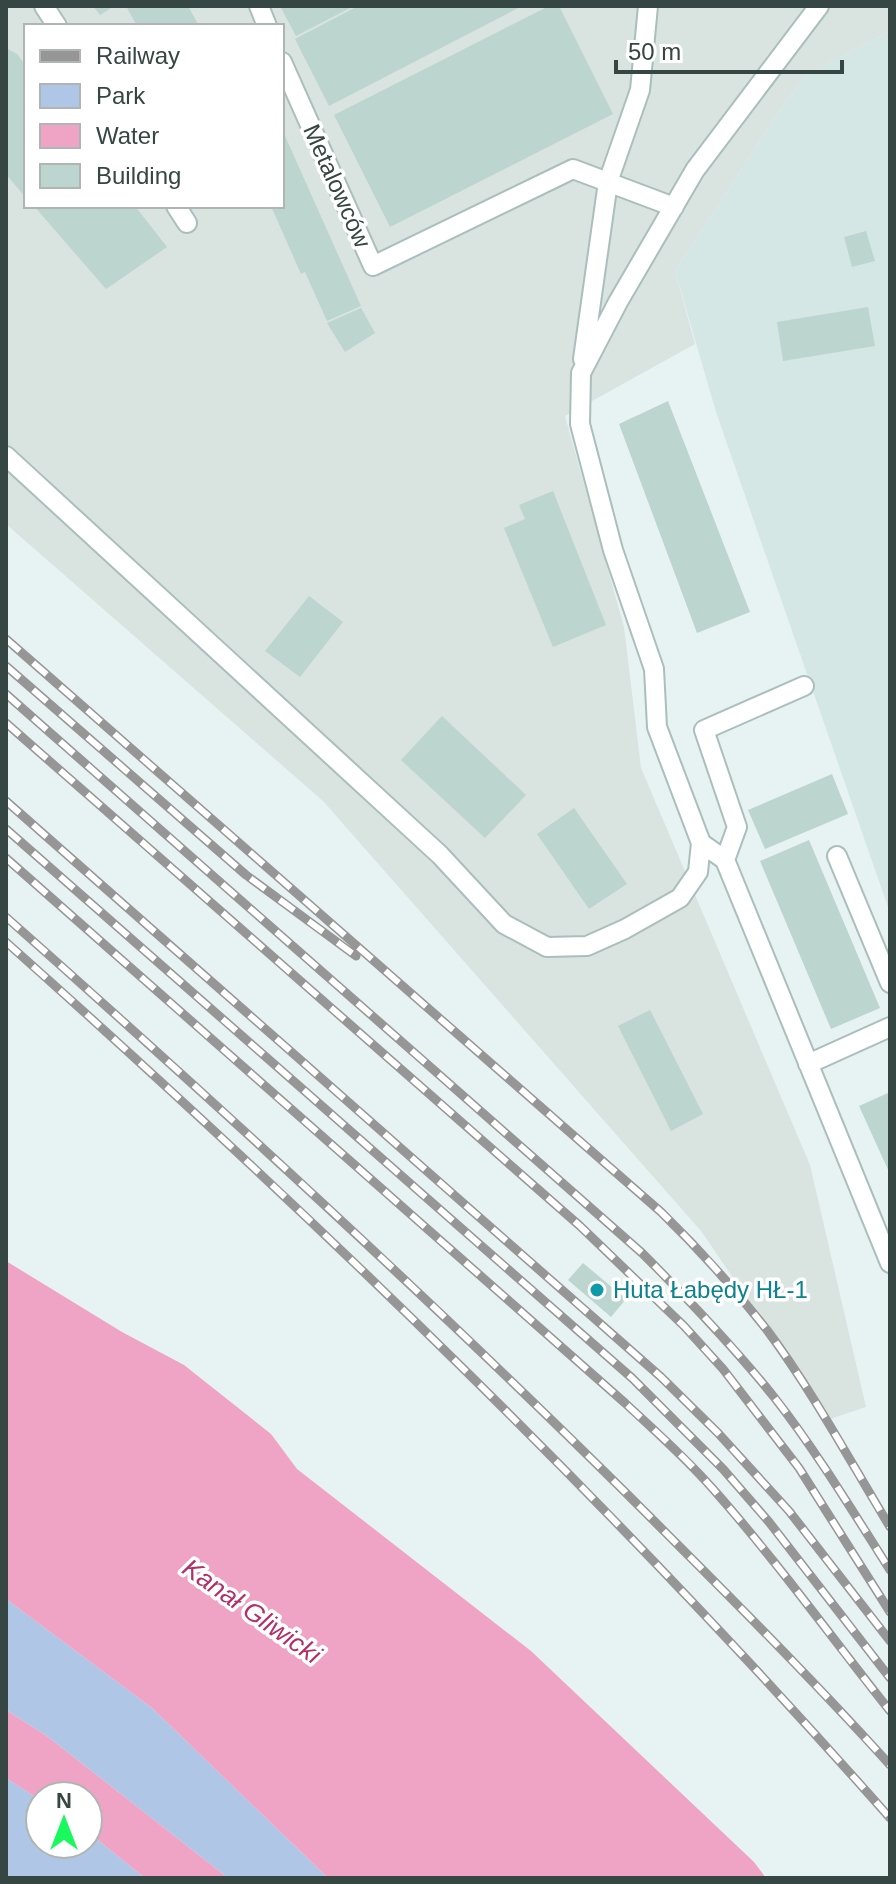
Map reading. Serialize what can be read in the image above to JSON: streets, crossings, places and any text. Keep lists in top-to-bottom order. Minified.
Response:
{"streets":{"lane":["Metalowców"]},"water":["Kanał Gliwicki"],"places":["Huta Łabędy HŁ-1"],"legend":["Railway","Park","Water","Building"],"scale_bar":"50 m","north":"top"}
